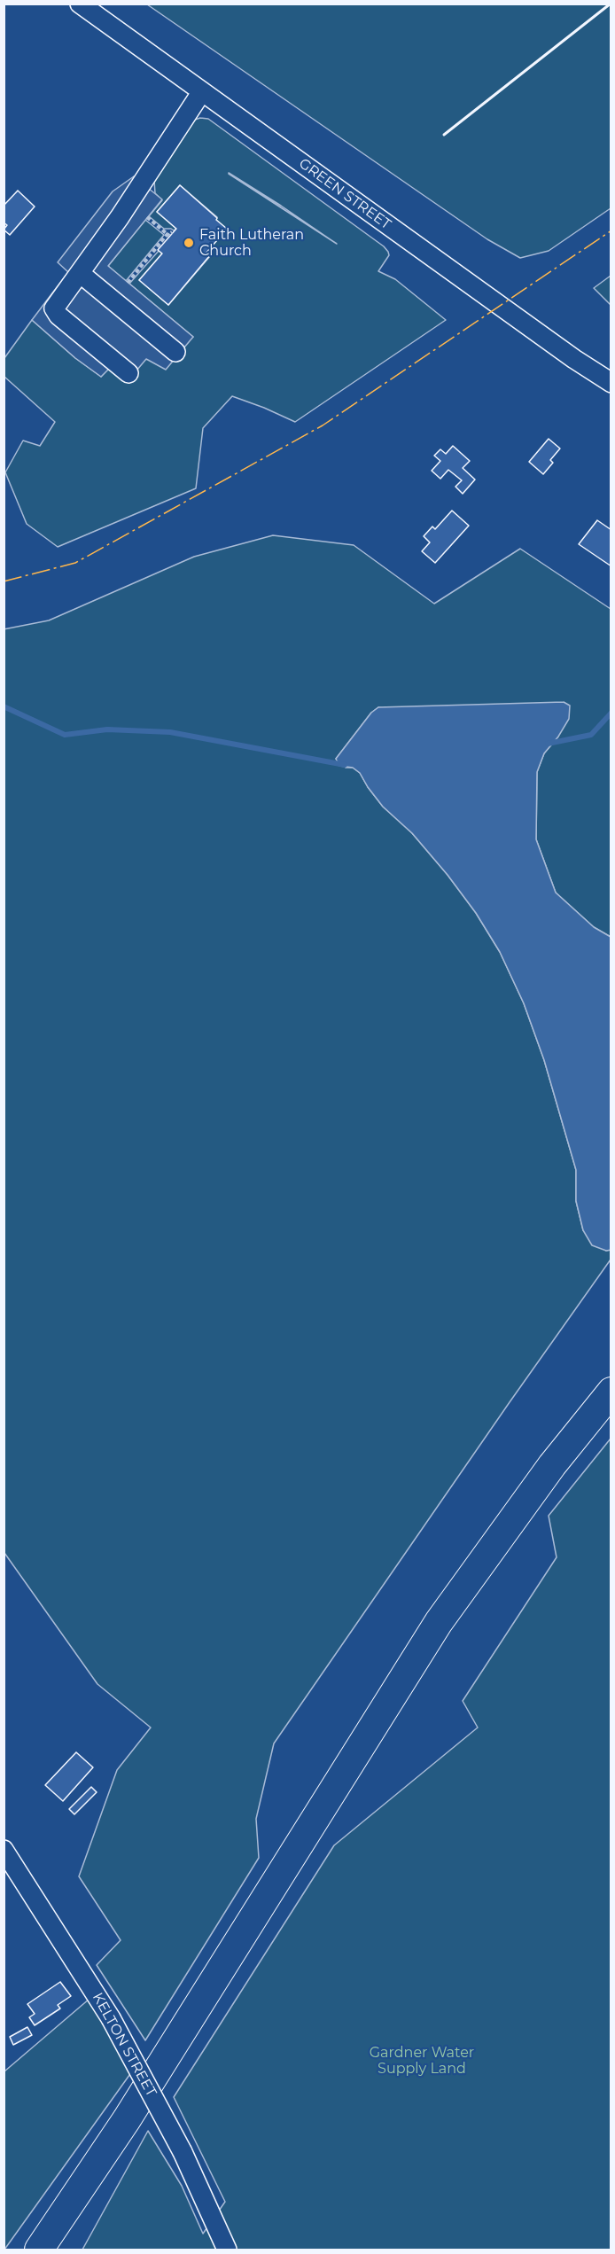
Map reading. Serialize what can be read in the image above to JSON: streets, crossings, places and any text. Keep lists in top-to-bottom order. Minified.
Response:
{"streets":{"street":["GREEN STREET","KELTON STREET"]},"parks":["Gardner Water Supply Land"],"places":["Faith Lutheran Church"]}
